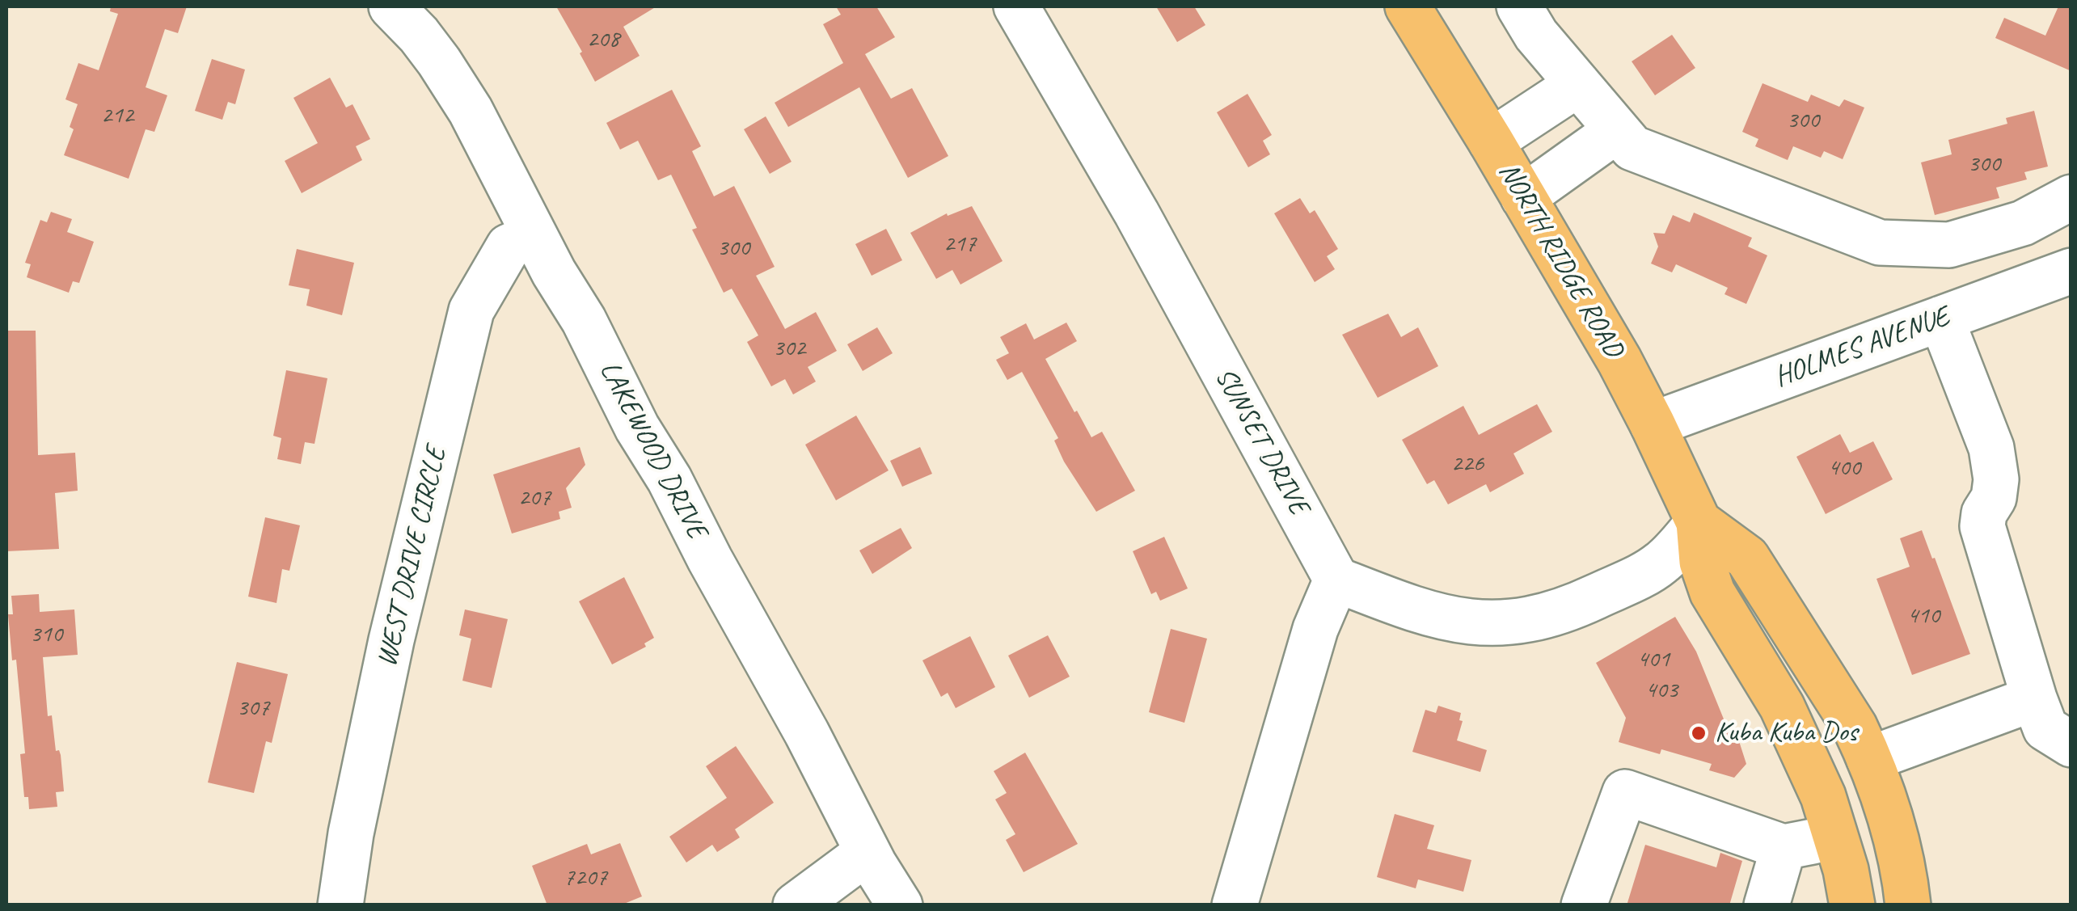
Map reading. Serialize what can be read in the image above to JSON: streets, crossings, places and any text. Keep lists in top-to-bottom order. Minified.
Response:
{"streets":{"main road":["NORTH RIDGE ROAD"],"street":["HOLMES AVENUE","SUNSET DRIVE","LAKEWOOD DRIVE","WEST DRIVE CIRCLE"]},"crossings":[["NORTH RIDGE ROAD","HOLMES AVENUE"],["LAKEWOOD DRIVE","WEST DRIVE CIRCLE"]],"places":["Kuba Kuba Dos"],"house_numbers":["208","212","300","300","217","300","302","226","400","207","410","310","401","403","307","7207"]}
